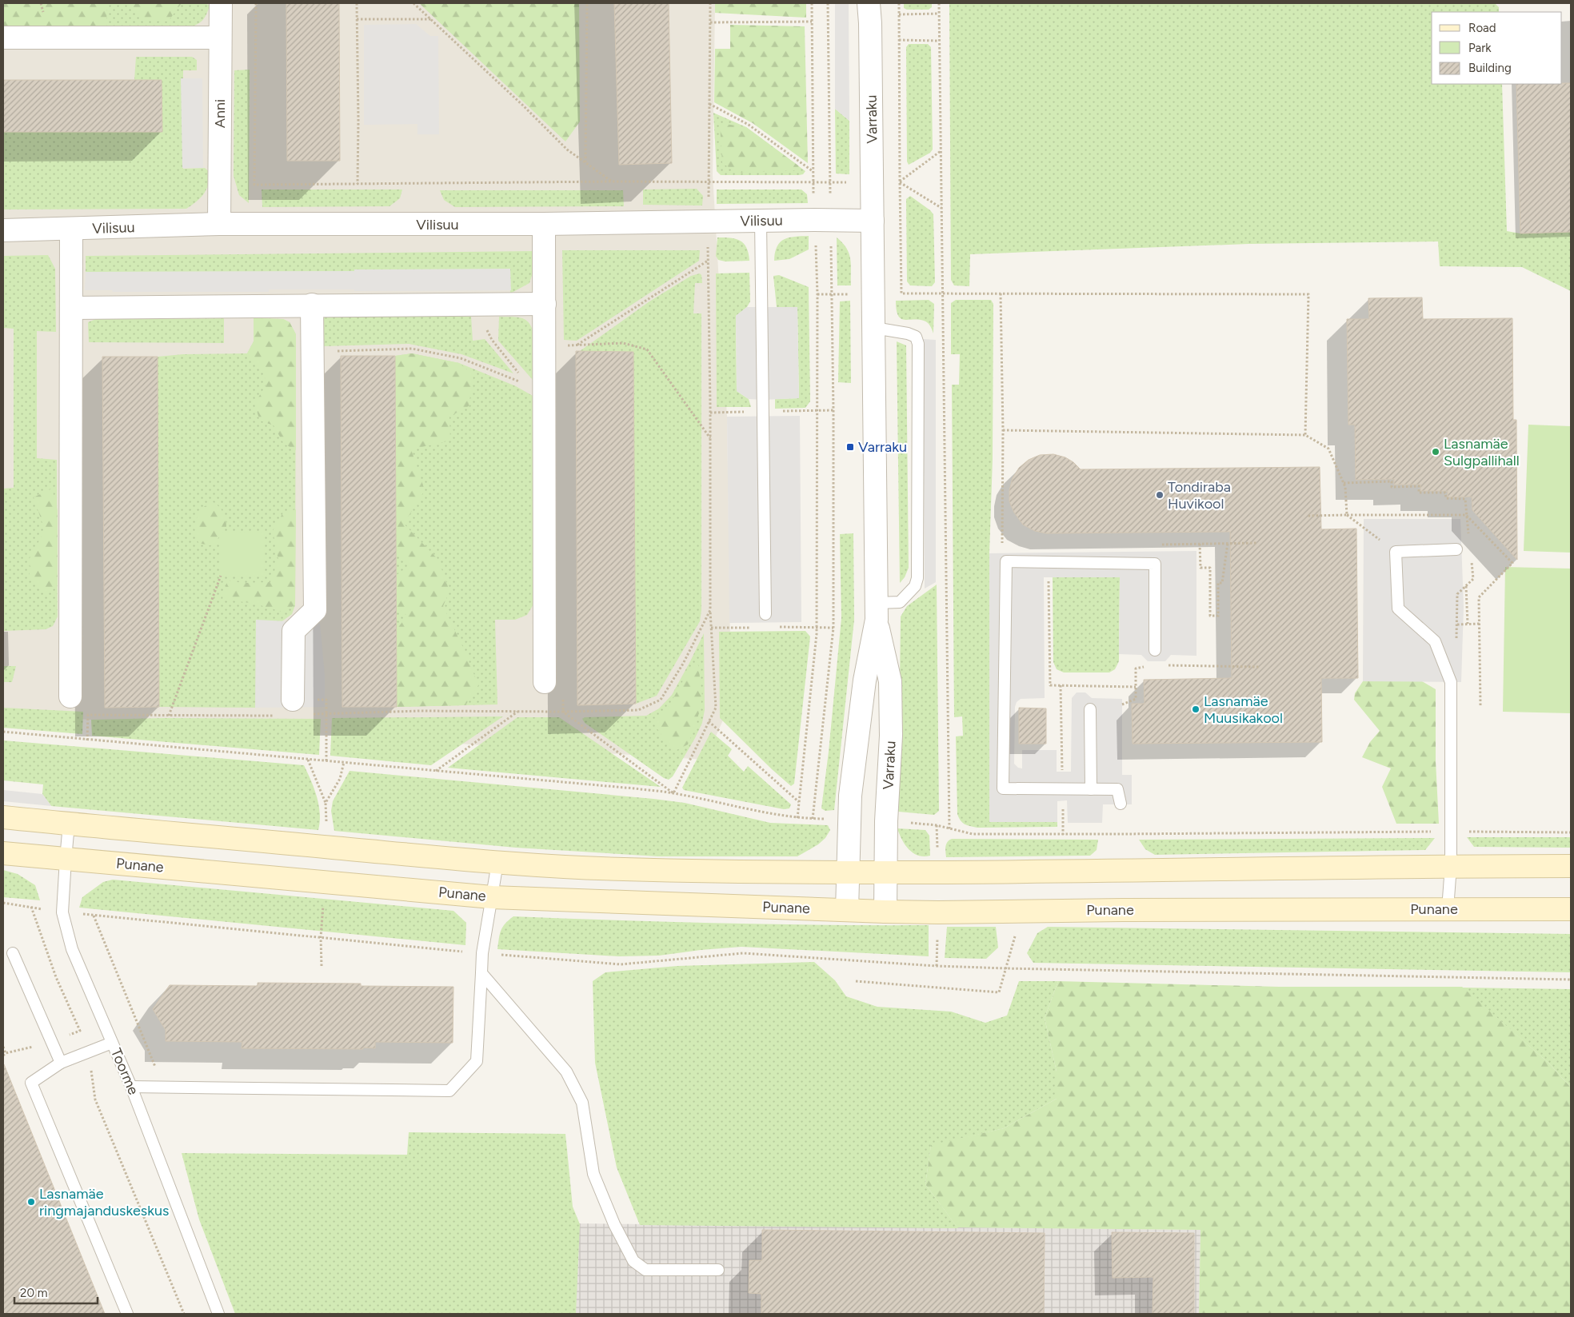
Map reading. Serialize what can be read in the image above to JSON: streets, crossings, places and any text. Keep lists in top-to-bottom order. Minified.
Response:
{"streets":{"main road":["Punane"],"street":["Anni","Varraku","Vilisuu"],"lane":["Toorme"]},"crossings":[["Anni","Vilisuu"],["Varraku","Vilisuu"],["Varraku","Punane"],["Punane","Toorme"]],"places":{"transit":["Varraku"],"other":["Lasnamäe Sulgpallihall","Tondiraba Huvikool","Lasnamäe Muusikakool","Lasnamäe ringmajanduskeskus"]},"legend":["Road","Park","Building"],"scale_bar":"20 m"}
